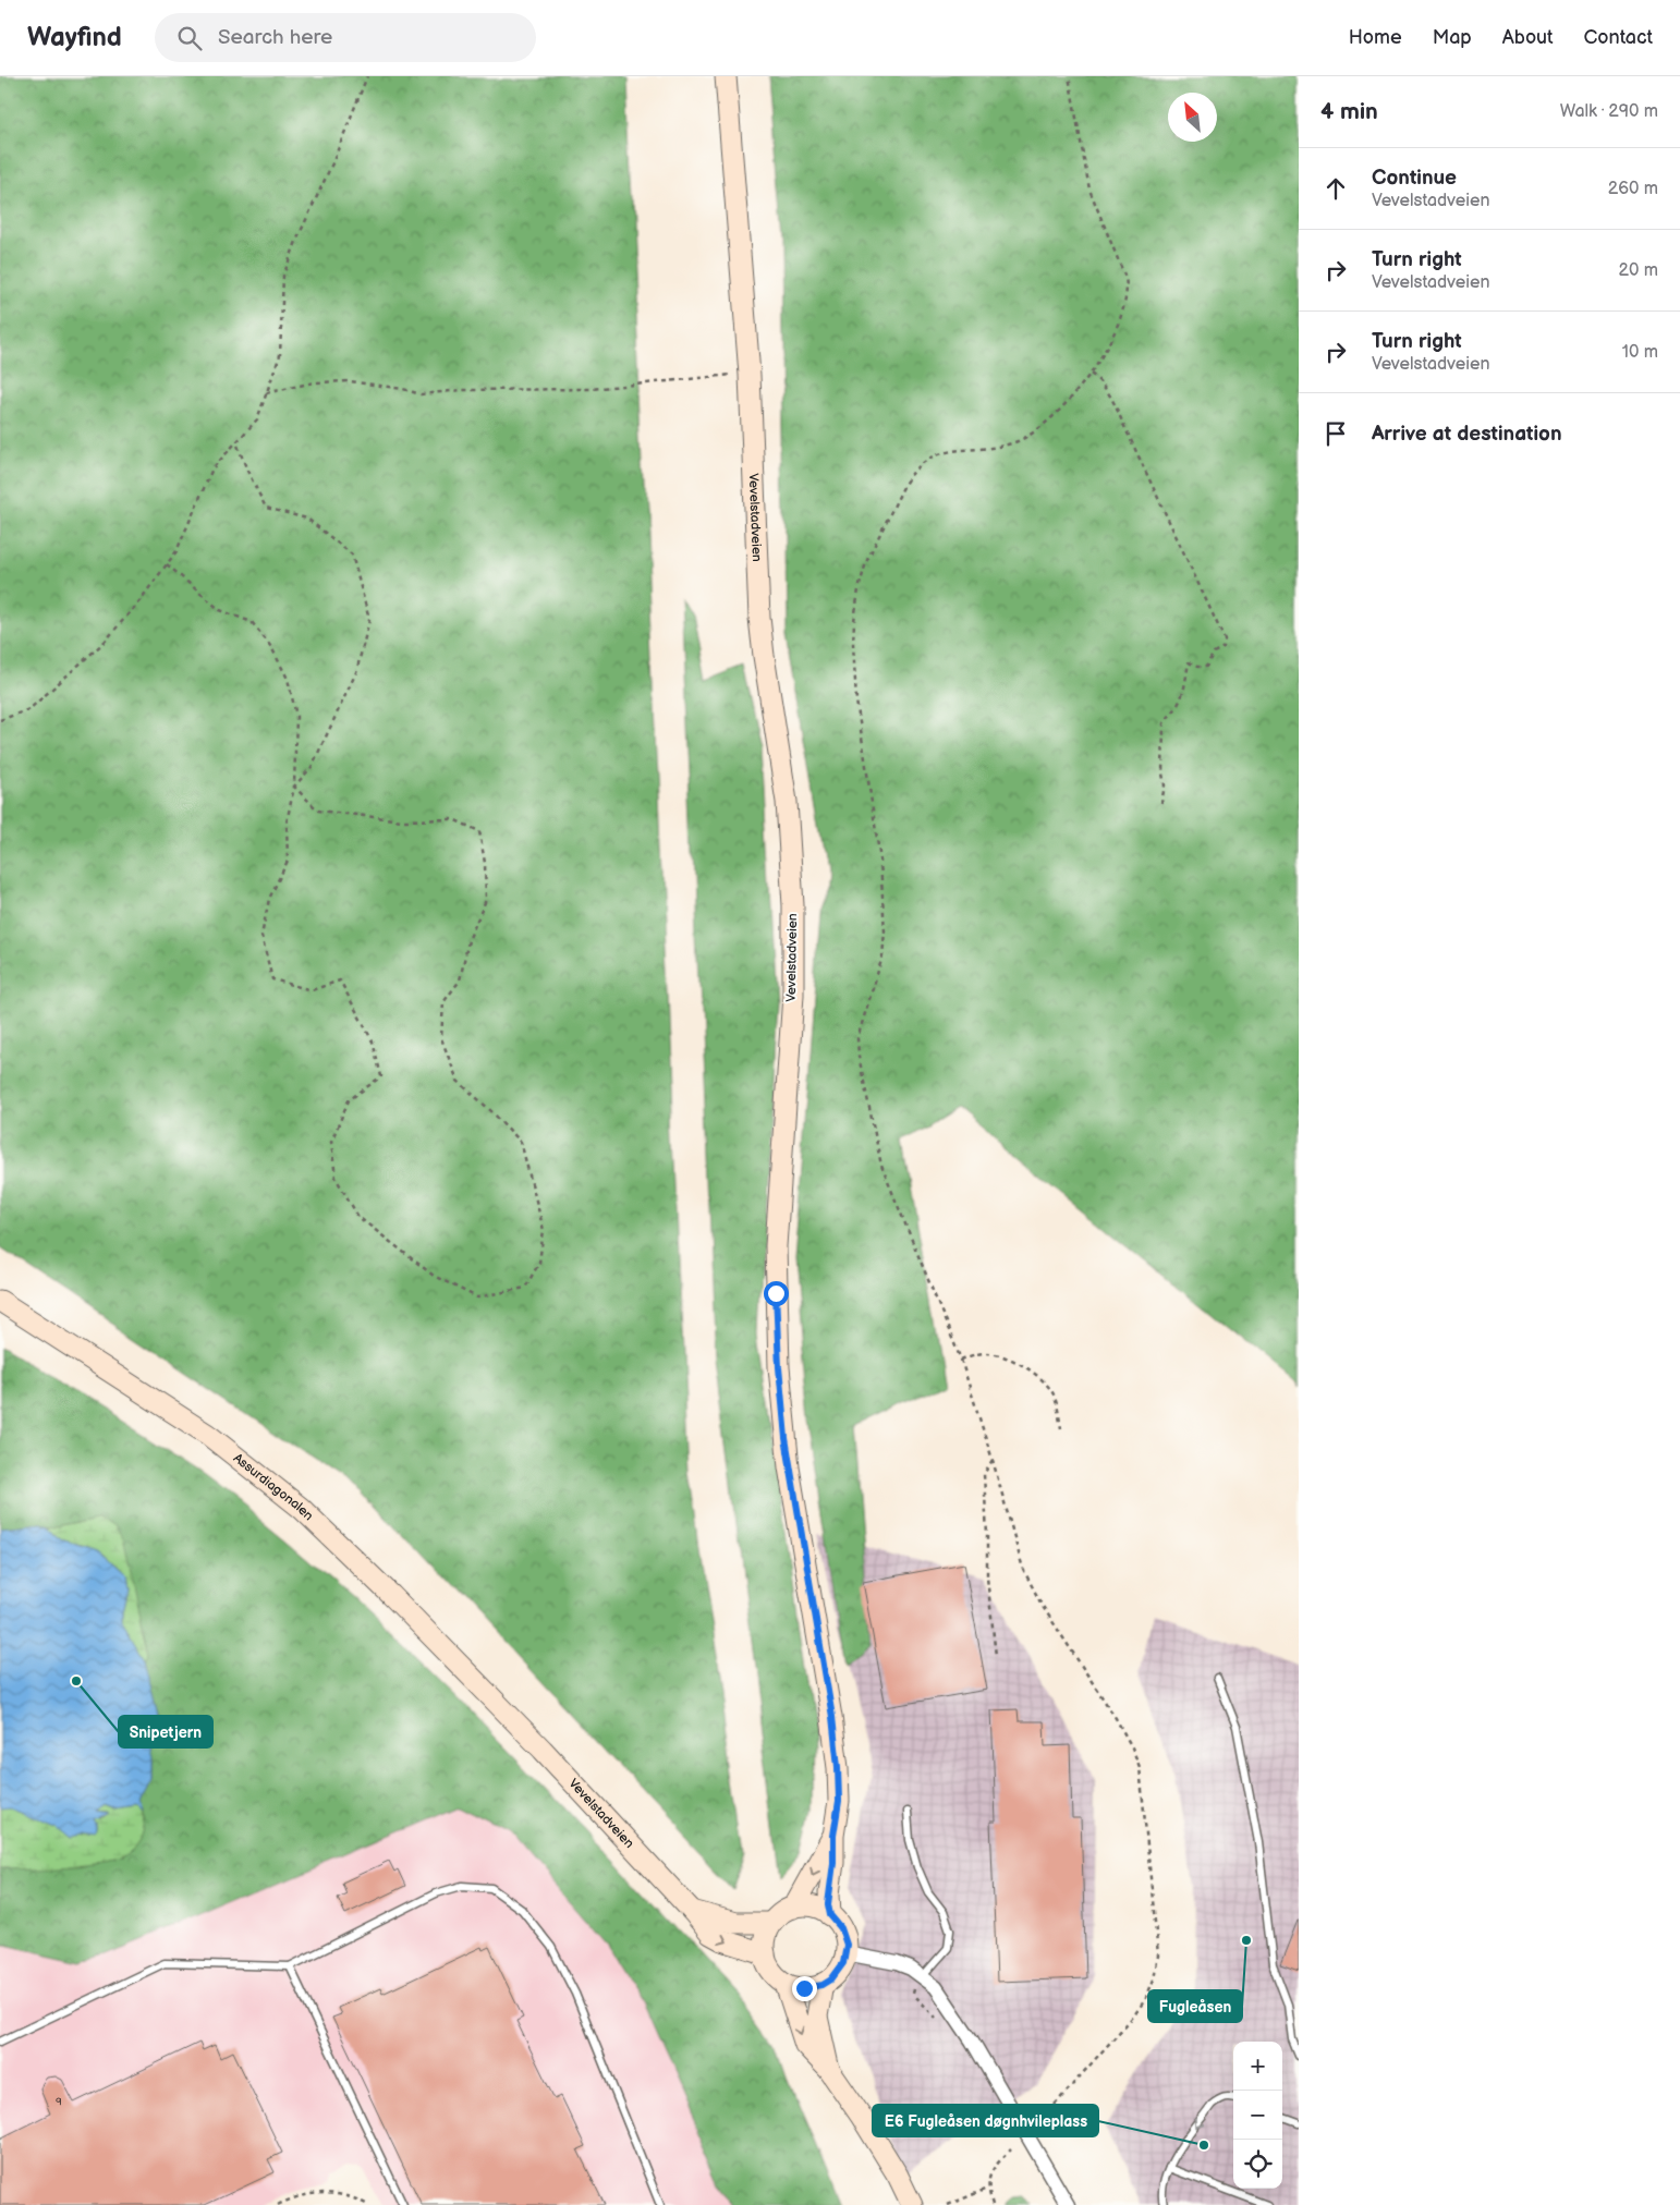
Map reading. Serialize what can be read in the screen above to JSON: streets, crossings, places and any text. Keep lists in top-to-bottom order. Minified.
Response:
{"streets":{"main road":["Vevelstadveien","Assurdiagonalen"]},"crossings":[["Vevelstadveien","Assurdiagonalen"]],"places":["Snipetjern","Fugleåsen","E6 Fugleåsen døgnhvileplass"],"house_numbers":["9"],"north":"top left","page":{"header":"Wayfind","search":"Search here","nav":["Home","Map","About","Contact"],"heading":["4 min","Walk · 290 m"],"list":[["Continue","Vevelstadveien","260 m"],["Turn right","Vevelstadveien","20 m"],["Turn right","Vevelstadveien","10 m"],"Arrive at destination"],"map_buttons":["+","−"]}}
